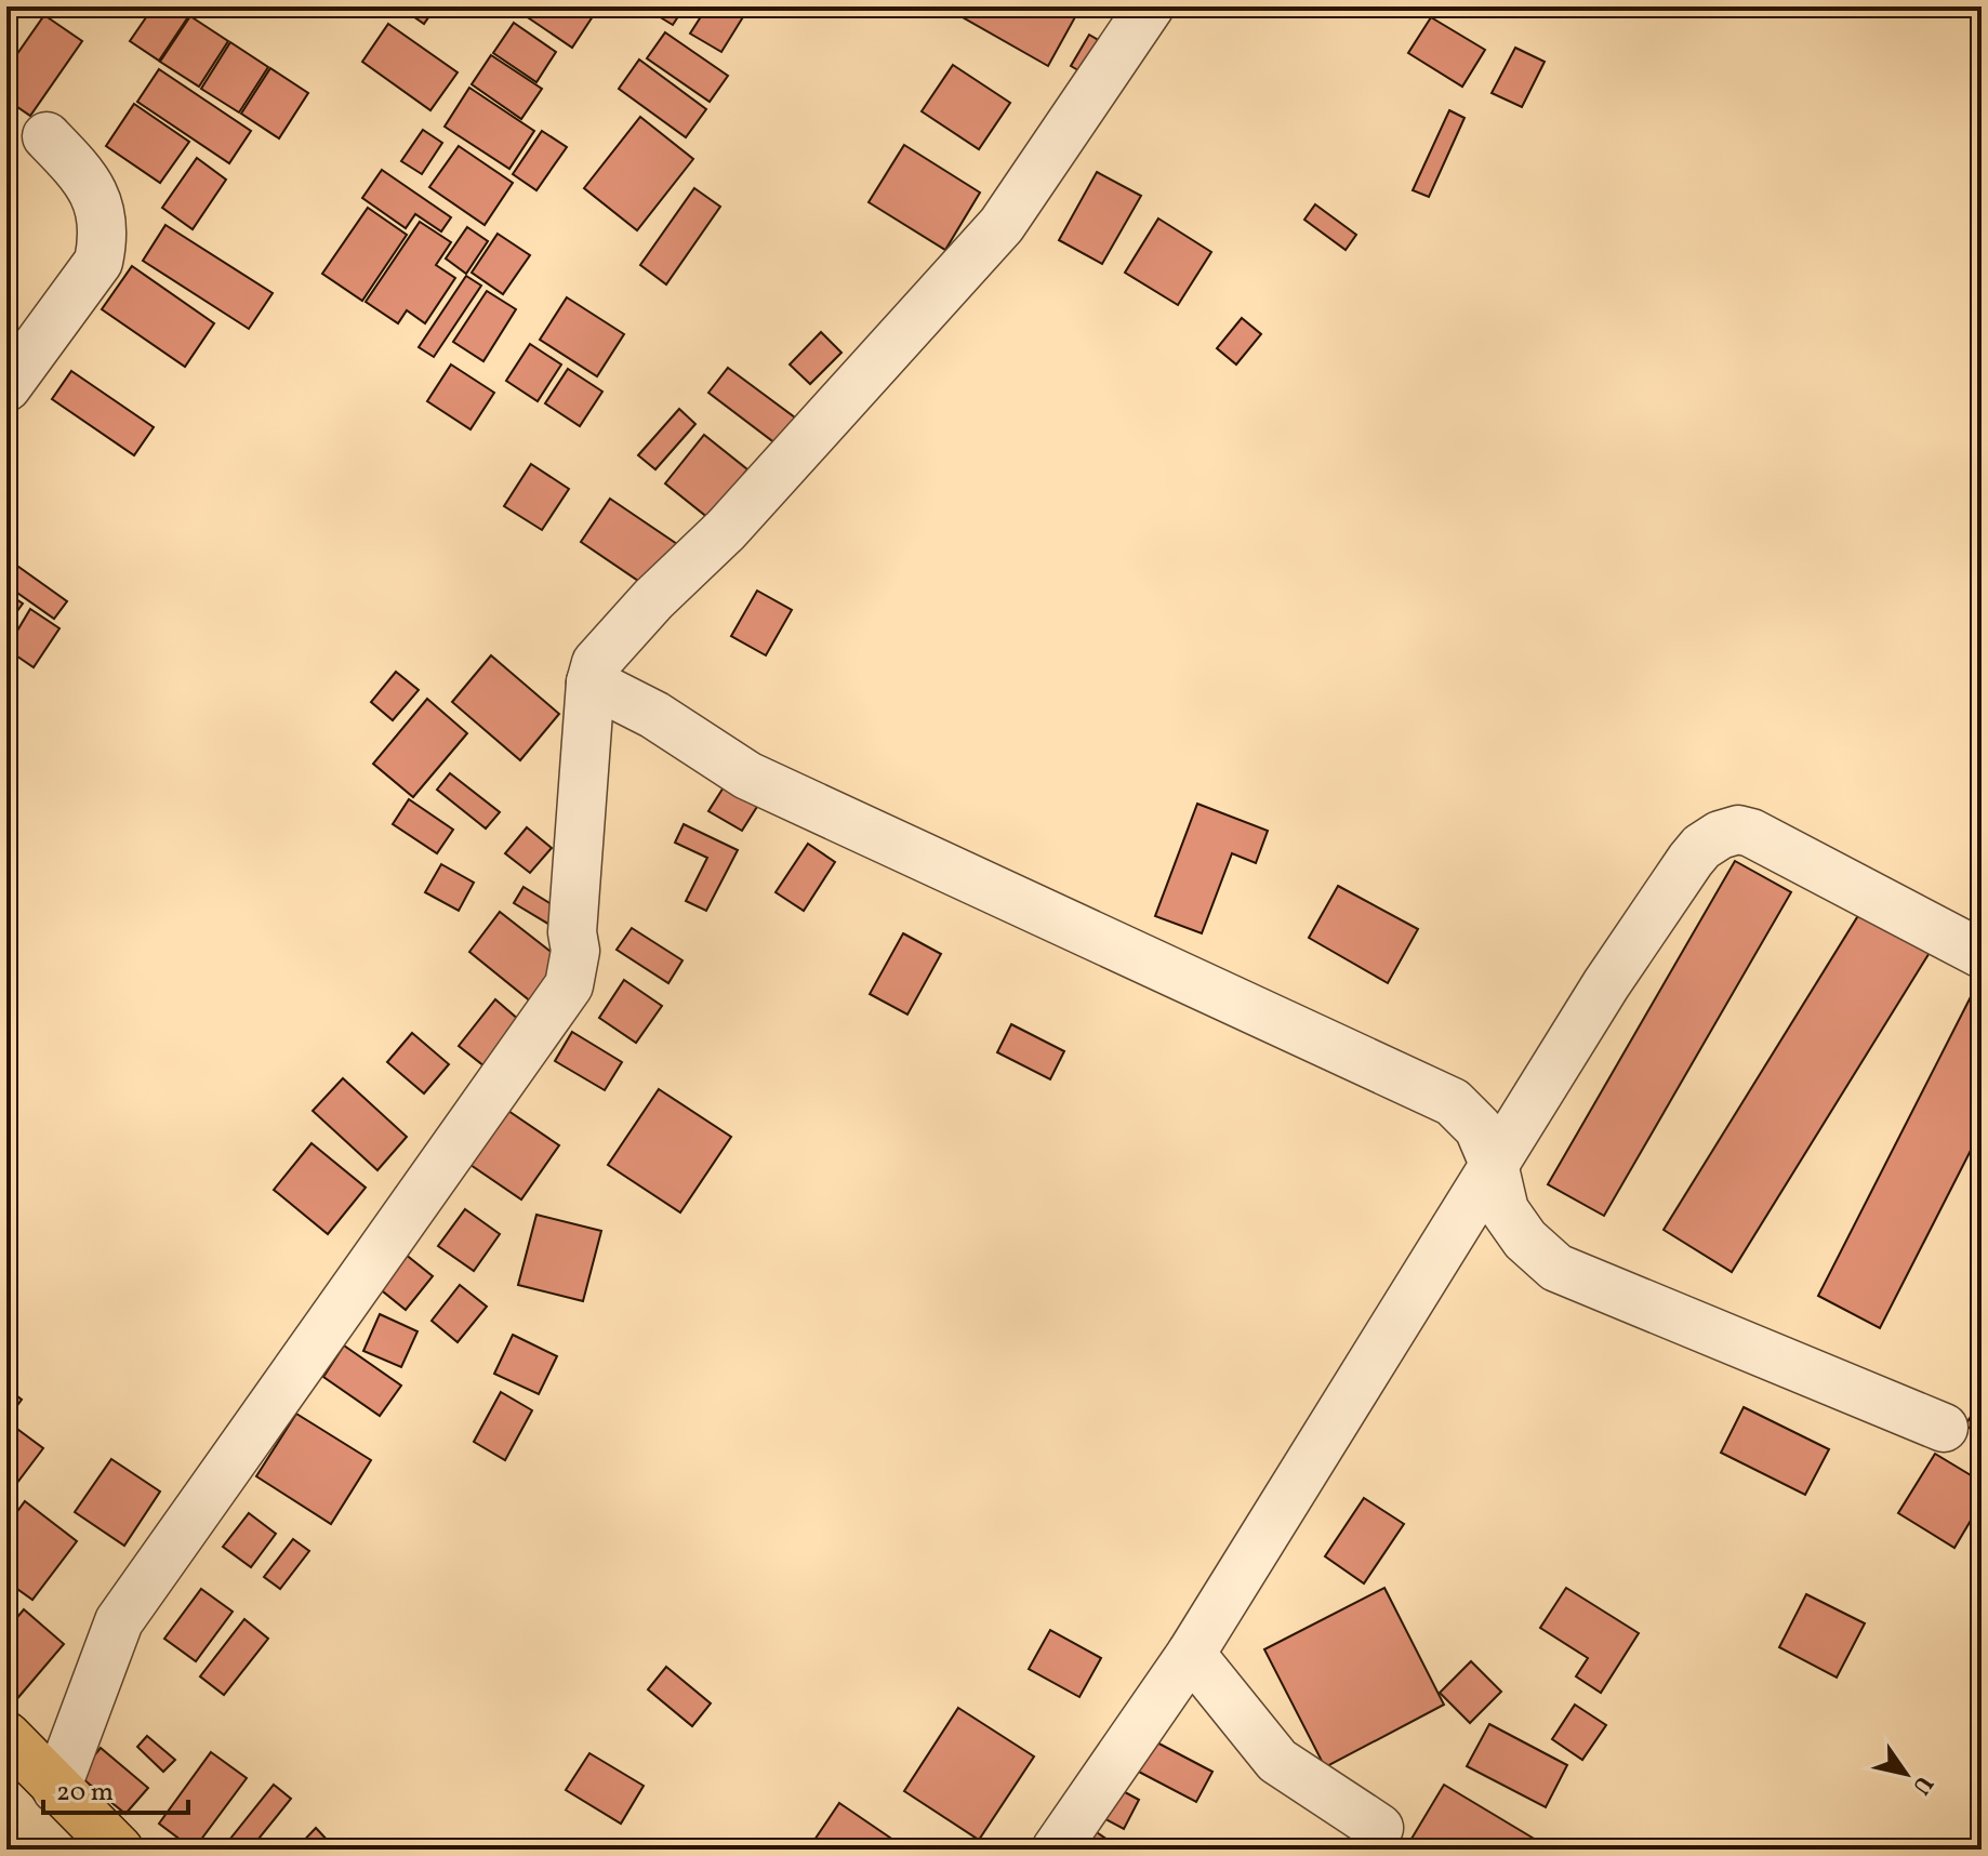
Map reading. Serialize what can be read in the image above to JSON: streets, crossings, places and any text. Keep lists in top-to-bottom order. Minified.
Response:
{"scale_bar":"20 m","north":"bottom right"}
